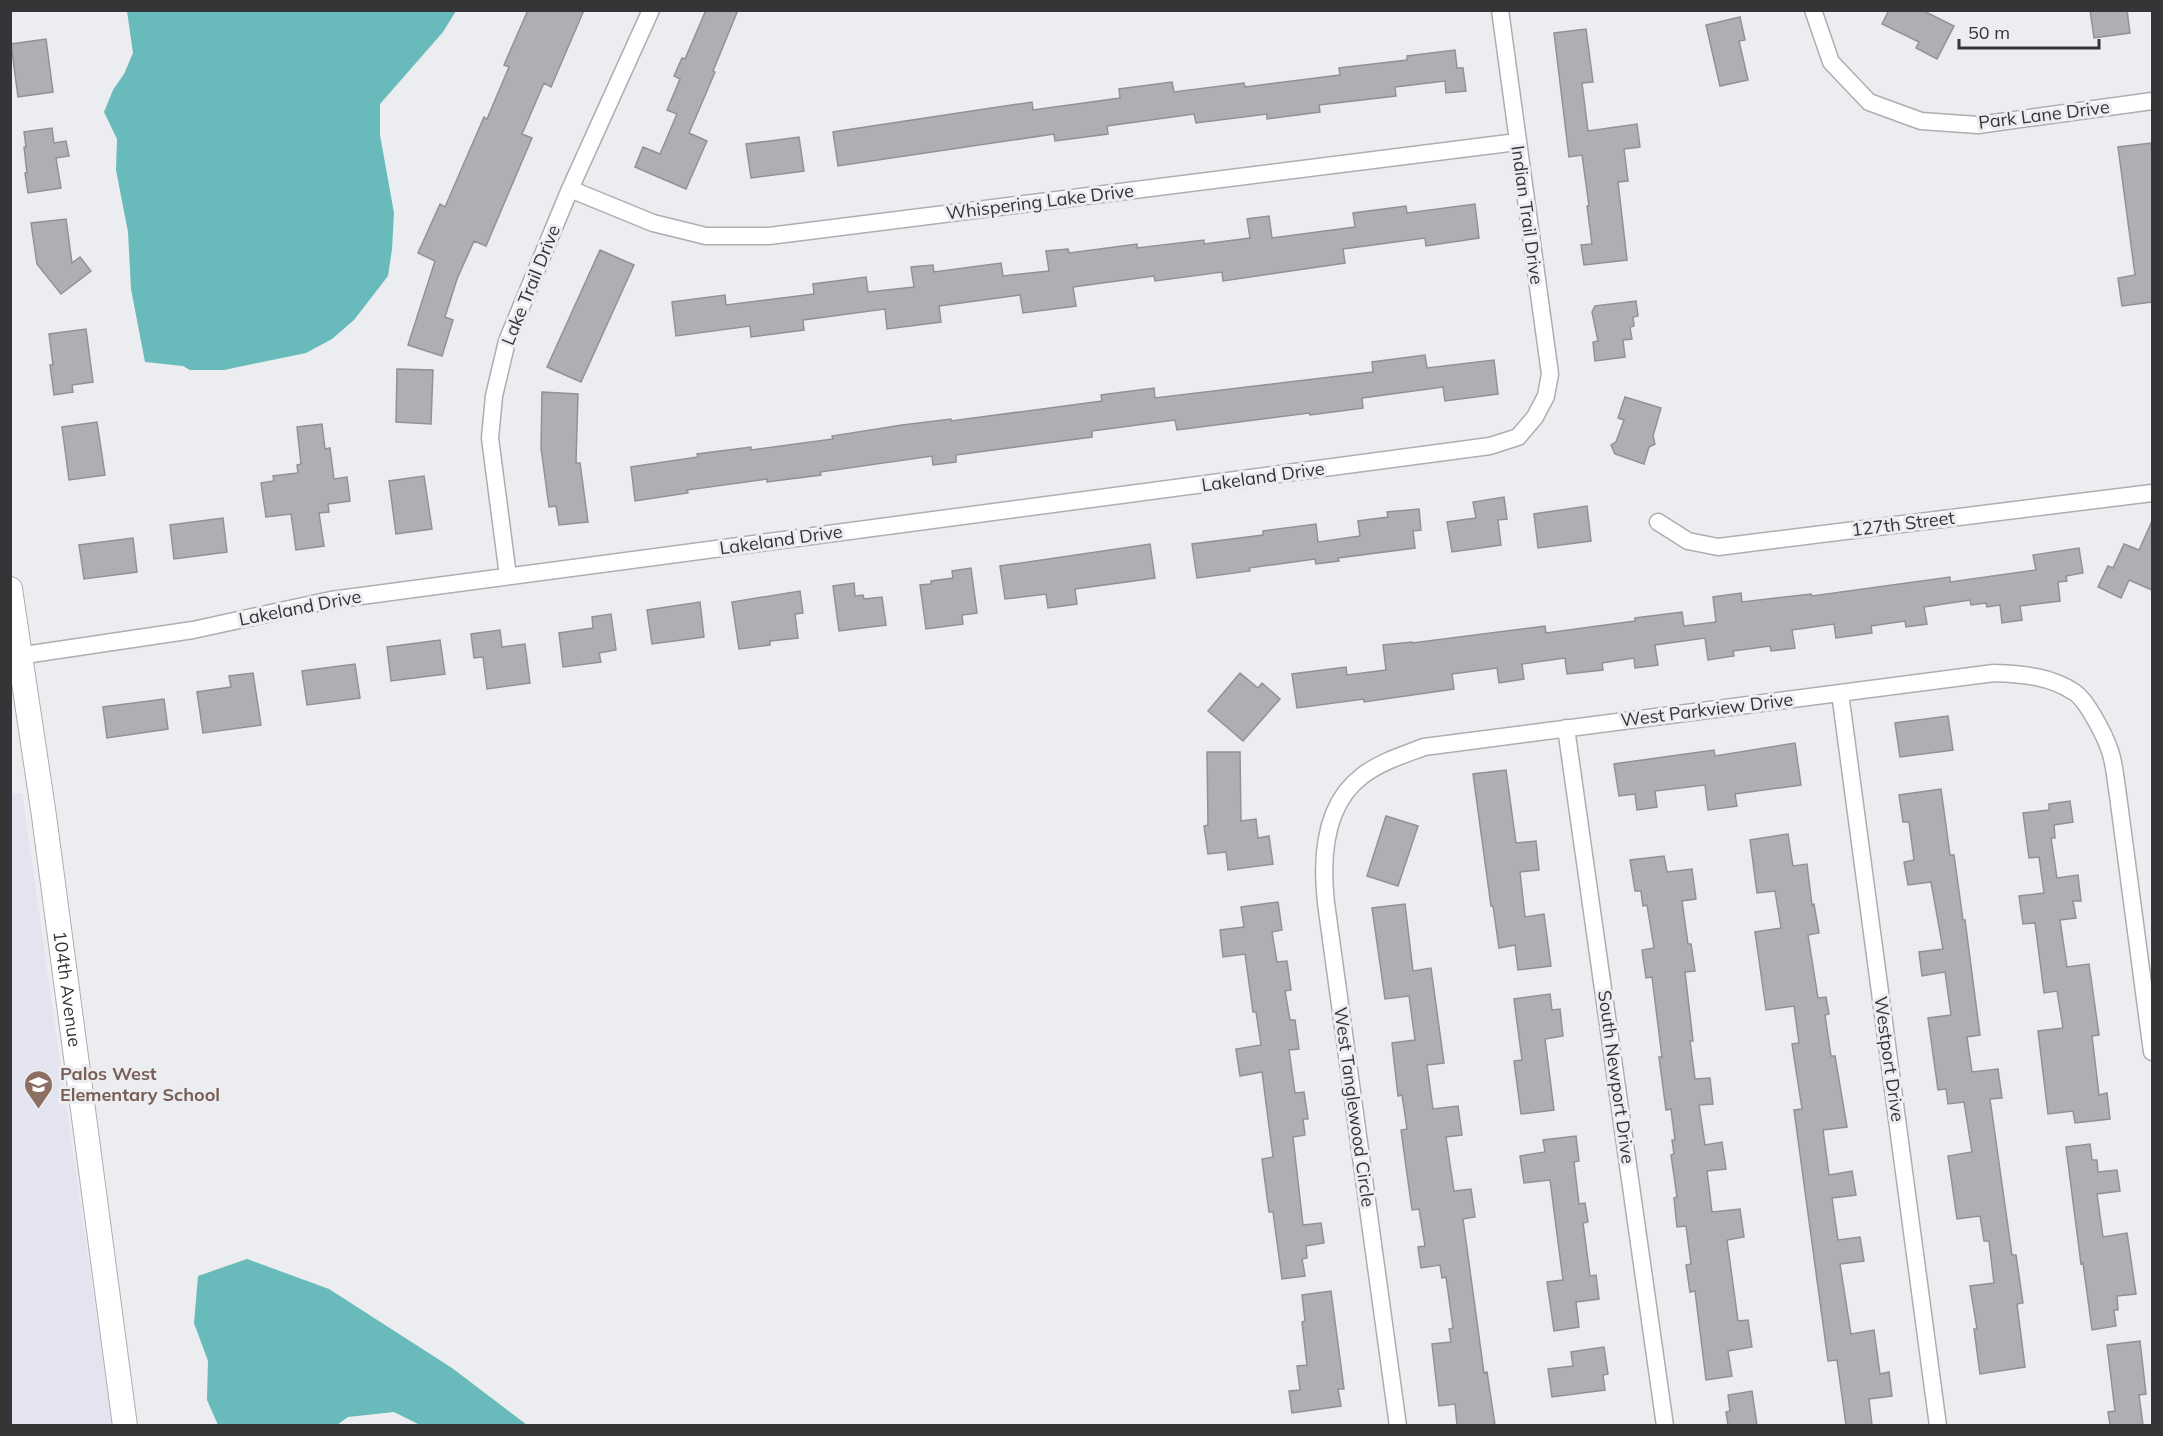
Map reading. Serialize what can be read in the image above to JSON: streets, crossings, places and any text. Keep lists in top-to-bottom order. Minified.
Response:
{"streets":{"street":["Park Lane Drive","Whispering Lake Drive","Indian Trail Drive","Lake Trail Drive","Lakeland Drive","127th Street","West Parkview Drive","104th Avenue","Westport Drive","South Newport Drive","West Tanglewood Circle"]},"crossings":[["Whispering Lake Drive","Indian Trail Drive"],["Whispering Lake Drive","Lake Trail Drive"],["Indian Trail Drive","Lakeland Drive"],["Lake Trail Drive","Lakeland Drive"],["Lakeland Drive","104th Avenue"],["West Parkview Drive","Westport Drive"],["West Parkview Drive","South Newport Drive"],["West Parkview Drive","West Tanglewood Circle"]],"places":{"school or university":["Palos West Elementary School"]},"scale_bar":"50 m"}
